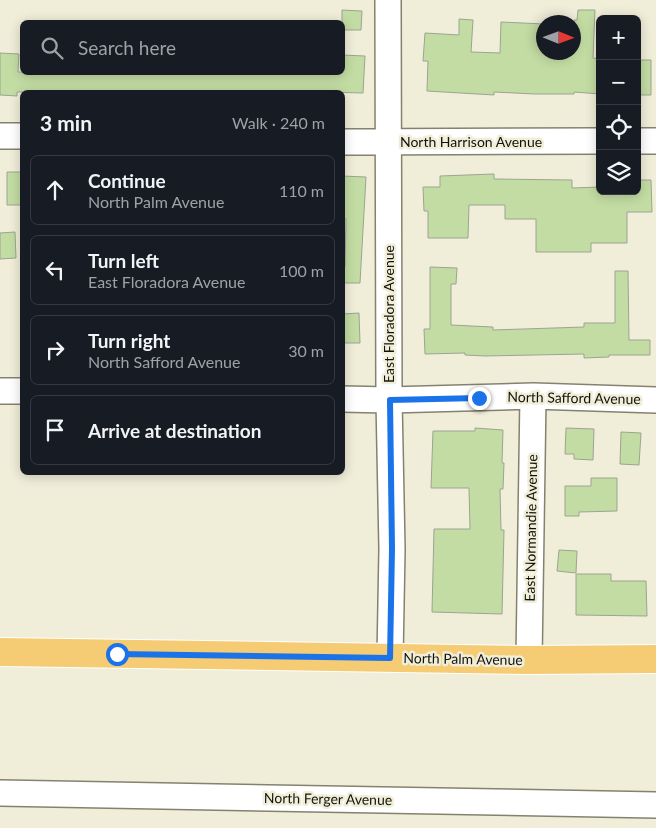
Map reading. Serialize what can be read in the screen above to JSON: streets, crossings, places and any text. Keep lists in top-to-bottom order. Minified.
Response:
{"streets":{"main road":["North Palm Avenue"],"street":["North Harrison Avenue","East Floradora Avenue","North Safford Avenue","East Normandie Avenue","North Ferger Avenue"]},"crossings":[["North Harrison Avenue","East Floradora Avenue"],["East Floradora Avenue","North Safford Avenue"],["East Floradora Avenue","North Palm Avenue"],["North Safford Avenue","East Normandie Avenue"],["East Normandie Avenue","North Palm Avenue"]],"north":"right","page":{"map_buttons":["+","−"],"search":"Search here","heading":["3 min","Walk · 240 m"],"list":[["Continue","North Palm Avenue","110 m"],["Turn left","East Floradora Avenue","100 m"],["Turn right","North Safford Avenue","30 m"],"Arrive at destination"]}}
